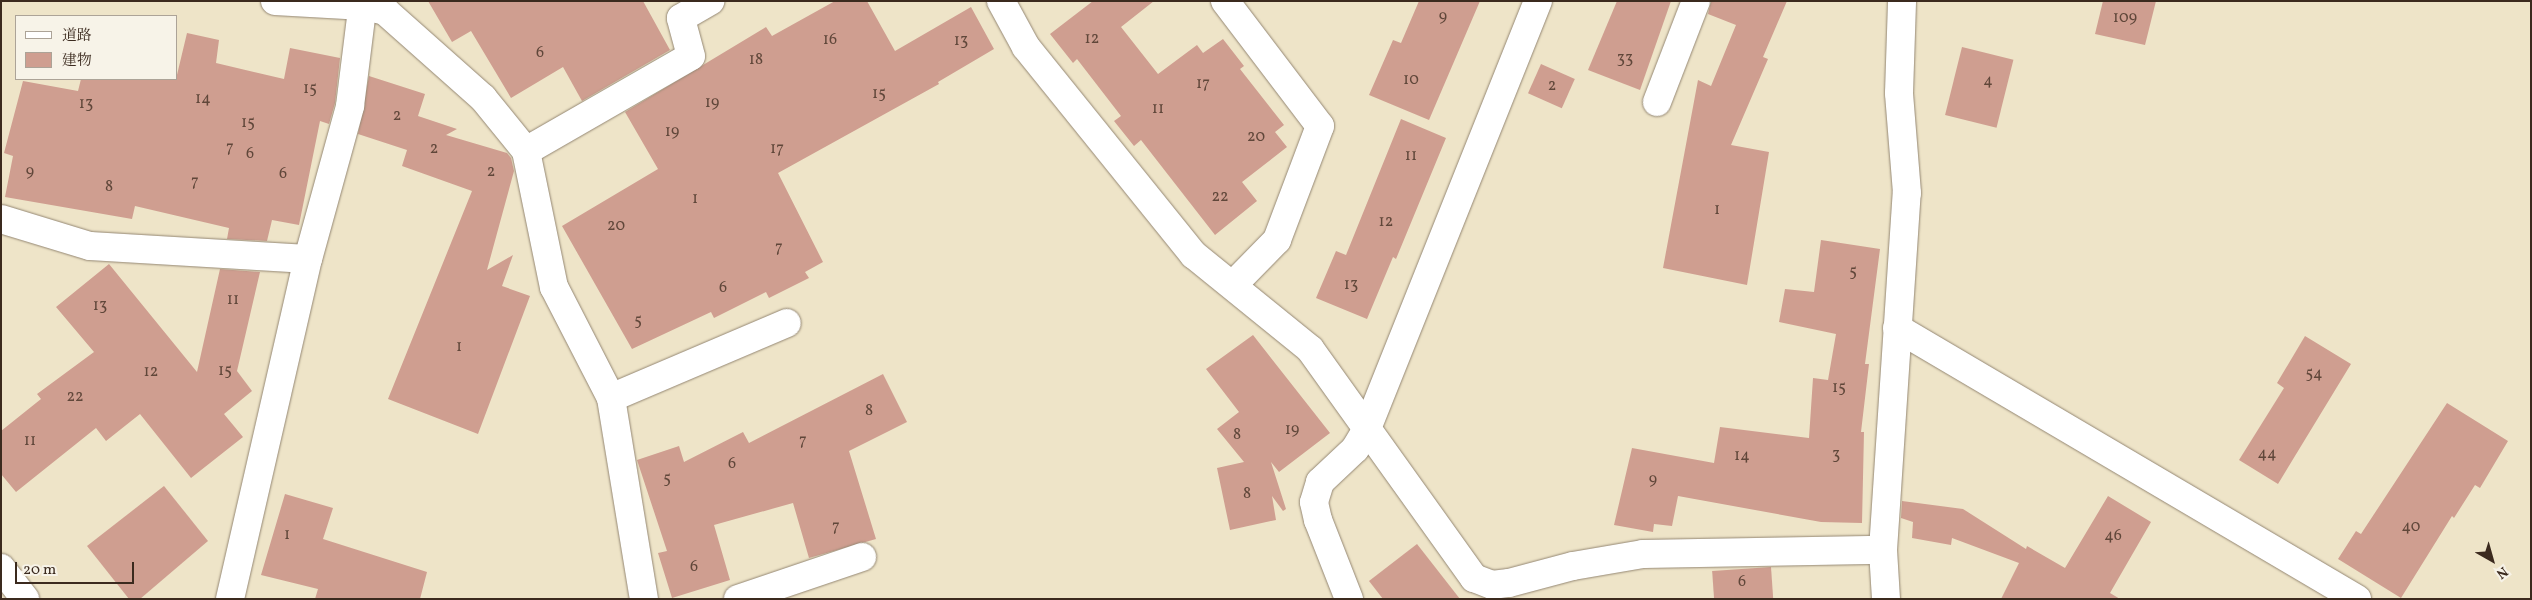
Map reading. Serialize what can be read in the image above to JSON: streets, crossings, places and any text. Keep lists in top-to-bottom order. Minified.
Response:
{"house_numbers":["9","109","12","16","13","6","33","18","10","4","17","2","15","15","14","19","13","11","2","15","19","20","7","2","17","6","11","9","2","6","7","8","22","1","1","12","20","7","5","13","6","11","13","5","1","15","12","54","15","22","8","19","8","11","7","44","3","14","6","5","9","8","7","40","1","46","6","6"],"legend":["道路","建物"],"scale_bar":"20 m","north":"bottom right"}
